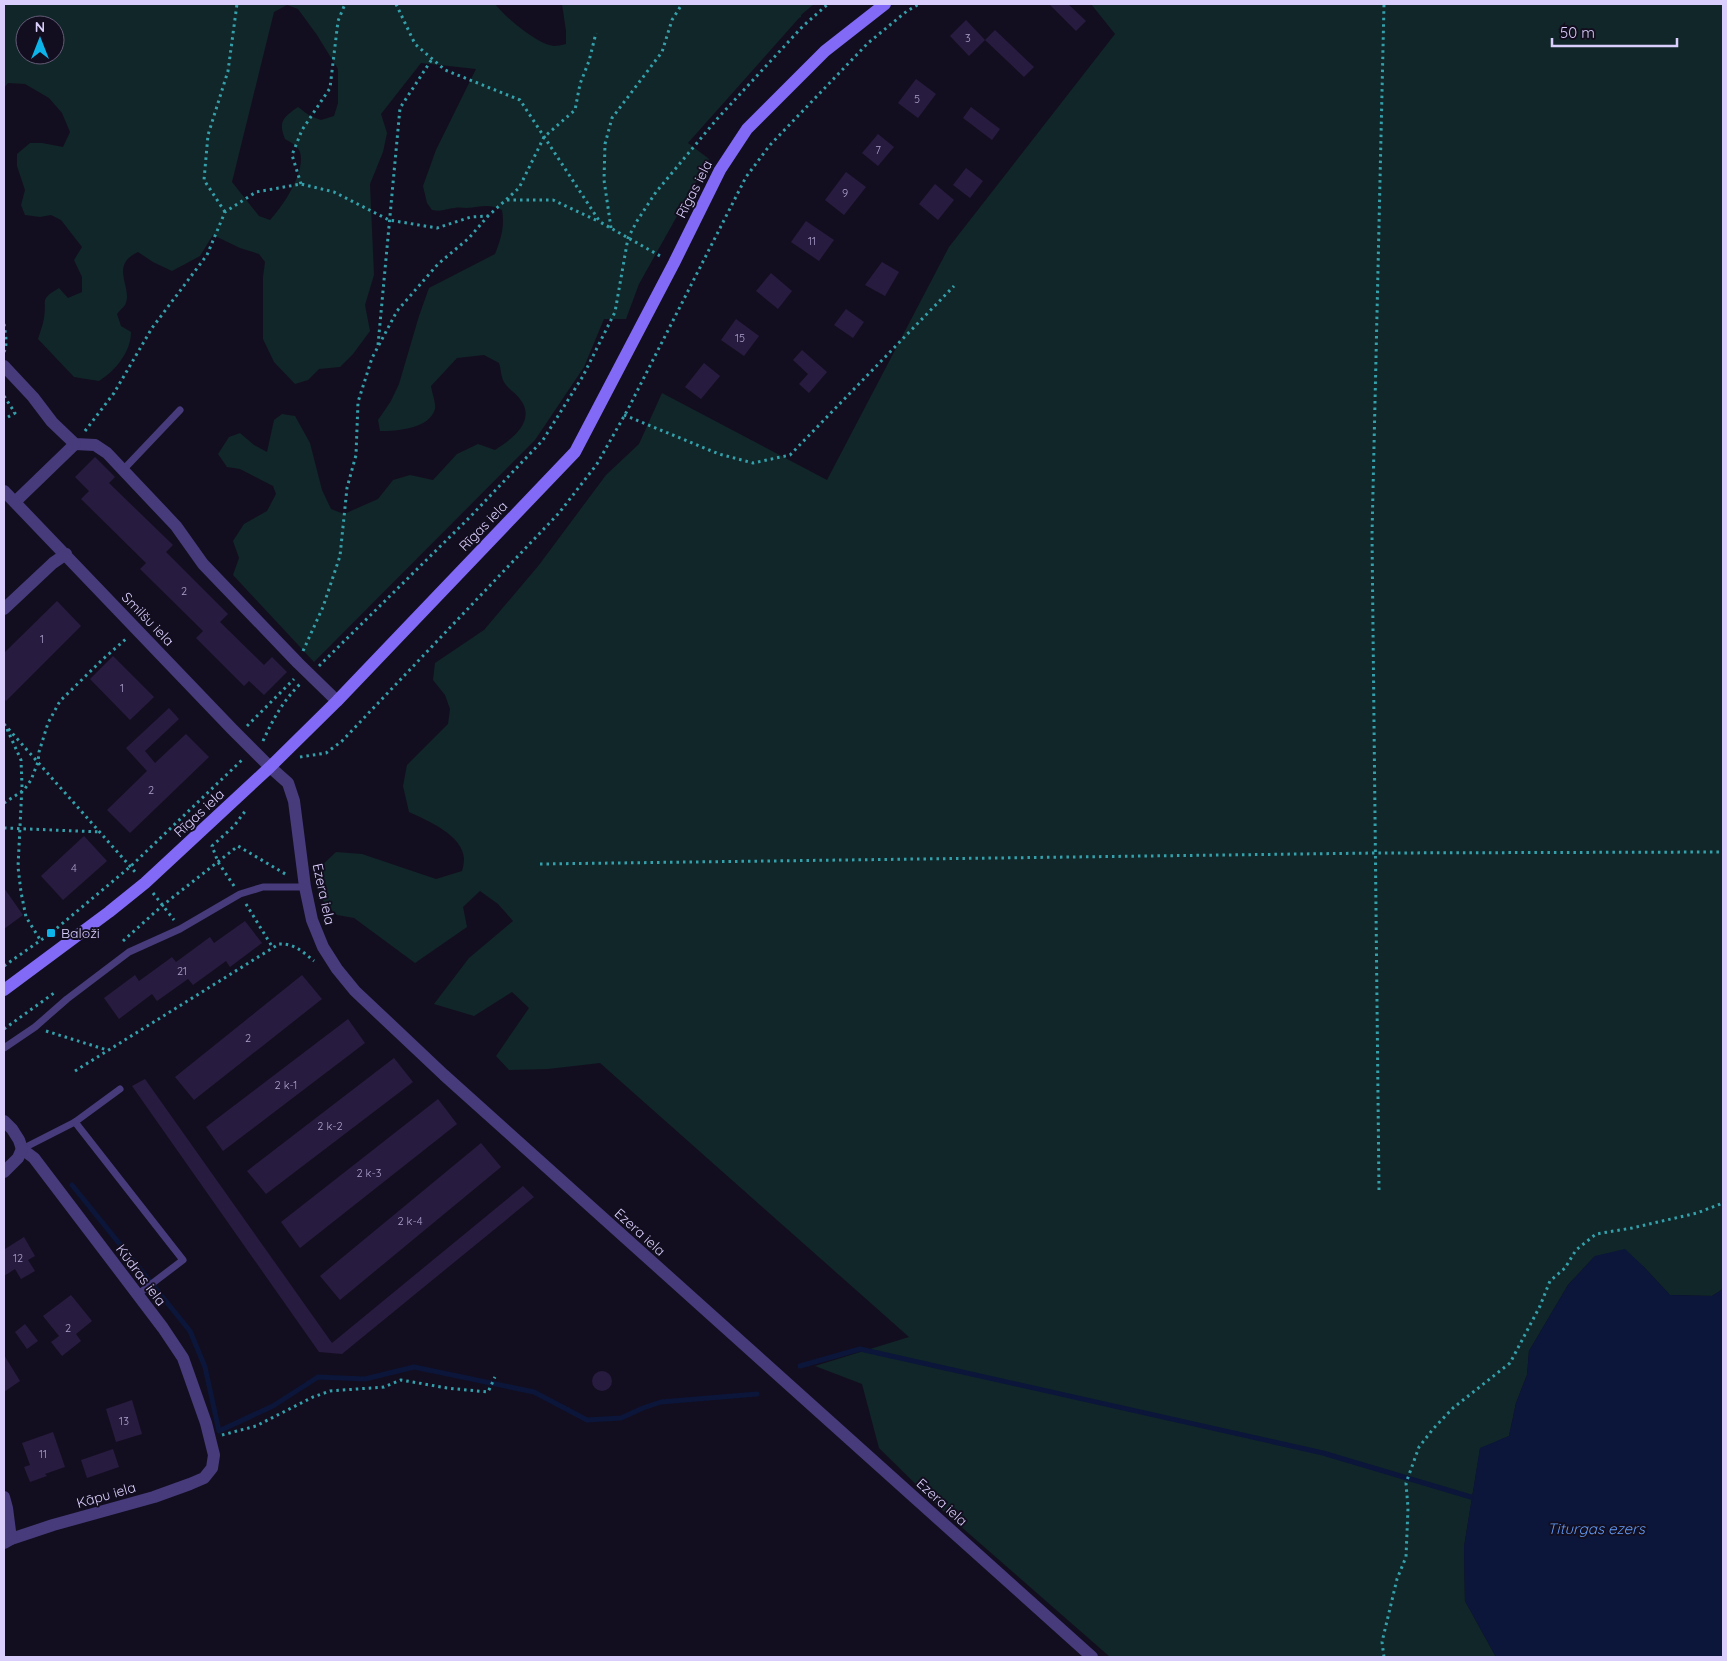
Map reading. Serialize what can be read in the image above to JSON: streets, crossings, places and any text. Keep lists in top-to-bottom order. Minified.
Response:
{"streets":{"main road":["Rīgas iela"],"street":["Smilšu iela","Ezera iela","Kūdras iela","Kāpu iela"]},"crossings":[["Rīgas iela","Smilšu iela"],["Rīgas iela","Ezera iela"],["Smilšu iela","Ezera iela"],["Kūdras iela","Kāpu iela"]],"water":["Titurgas ezers"],"places":{"transit":["Baloži"]},"house_numbers":["3","5","7","9","11","15","2","1","1","2","4","21","2","2 k-1","2 k-2","2 k-3","2 k-4","12","2","13","11"],"scale_bar":"50 m","north":"top"}
